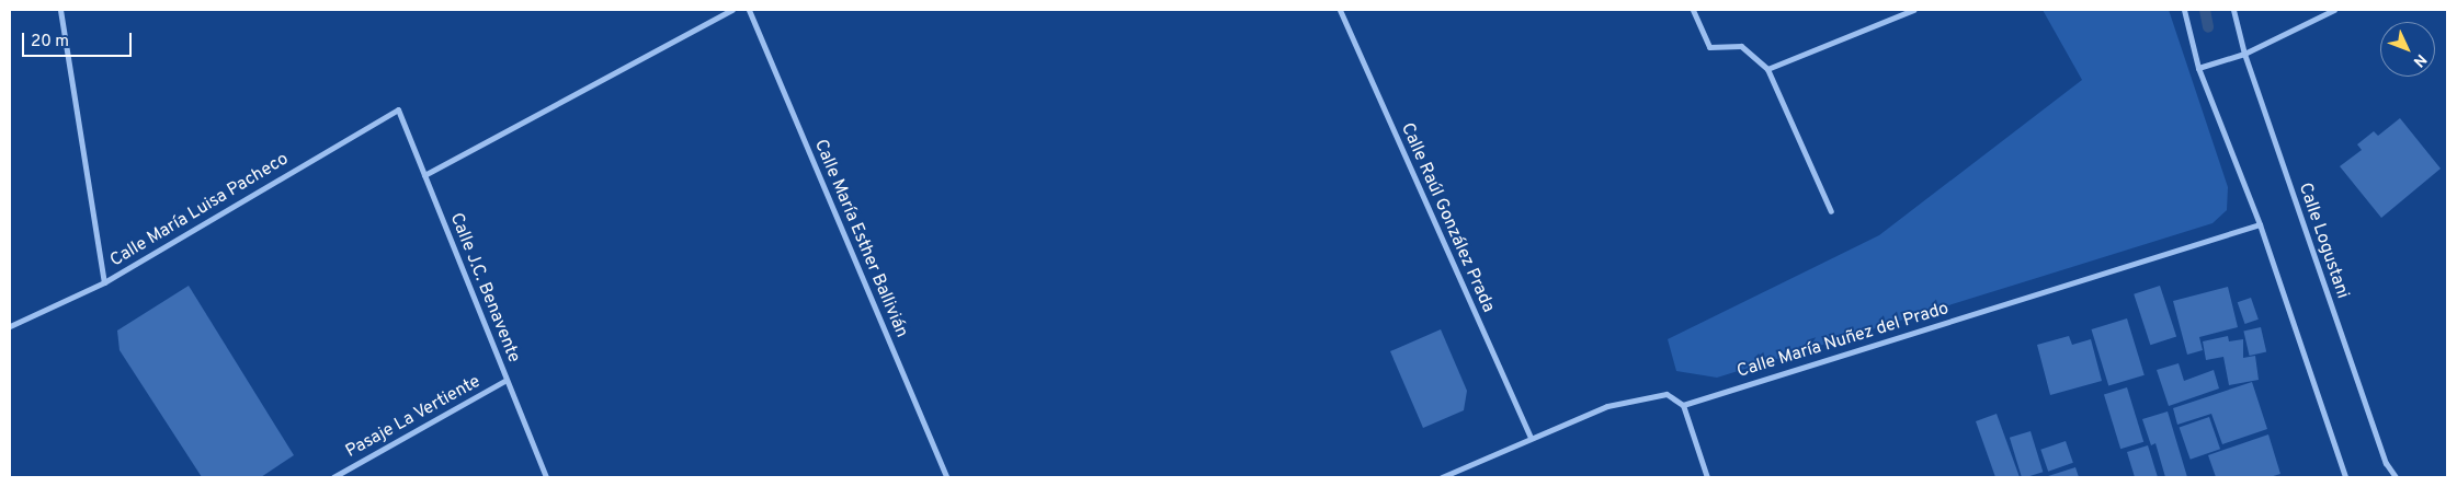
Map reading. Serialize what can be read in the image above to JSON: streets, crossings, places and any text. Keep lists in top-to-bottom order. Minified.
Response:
{"streets":{"street":["Calle María Luisa Pacheco","Calle Raúl González Prada","Calle María Esther Ballivián","Calle Logustani","Calle J.C. Benavente","Calle María Nuñez del Prado","Pasaje La Vertiente"]},"crossings":[["Calle María Luisa Pacheco","Calle J.C. Benavente"],["Calle J.C. Benavente","Pasaje La Vertiente"]],"scale_bar":"20 m","north":"bottom right"}
